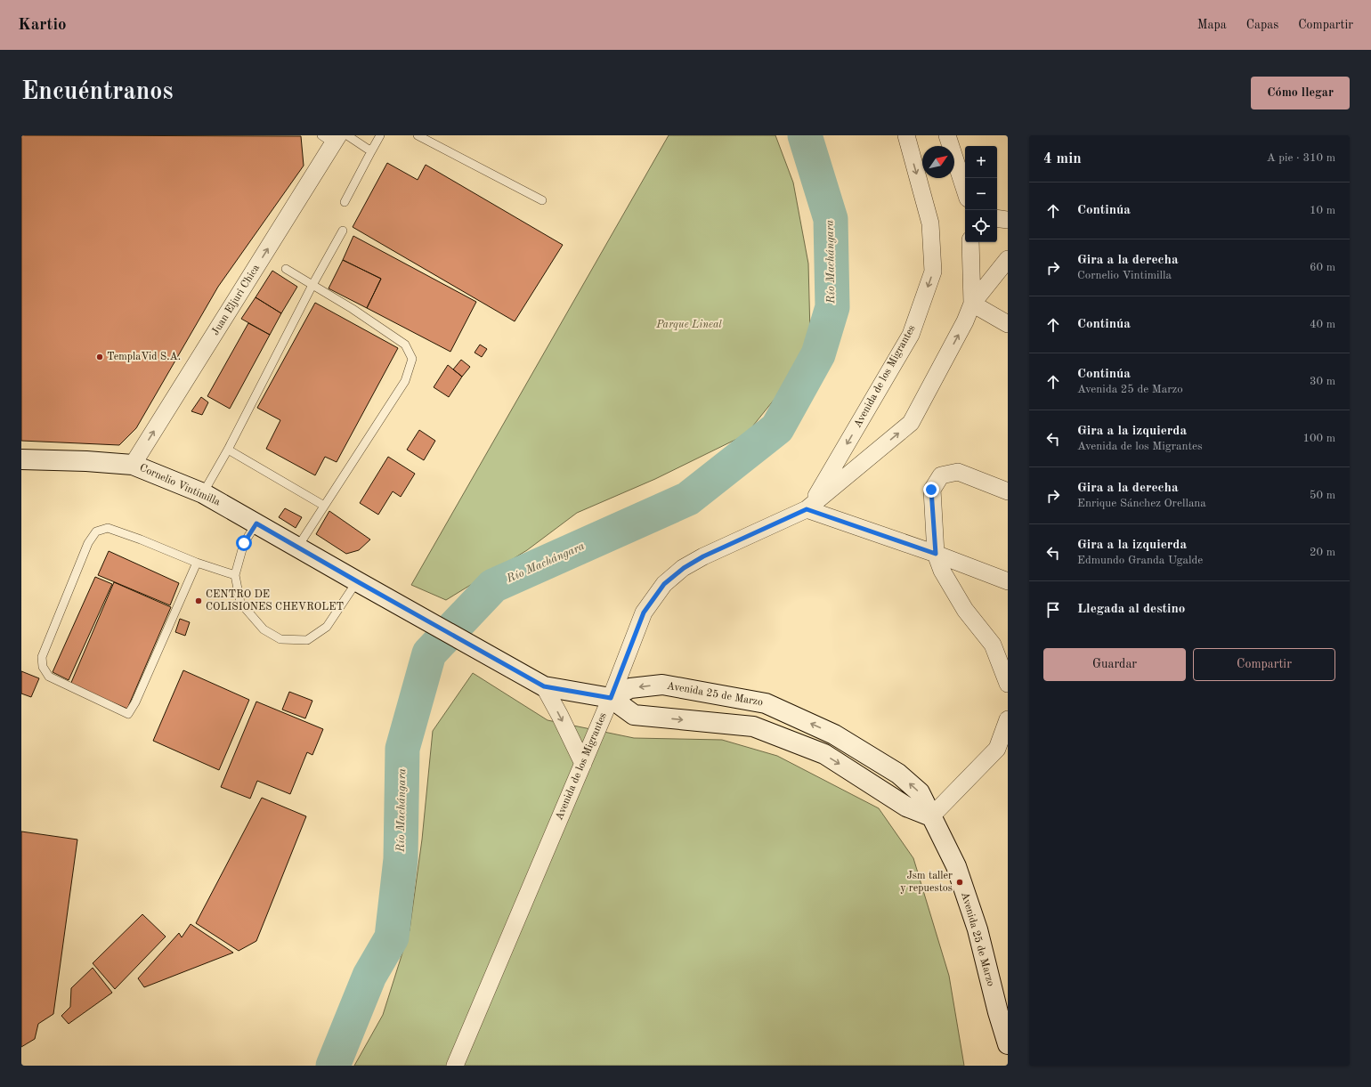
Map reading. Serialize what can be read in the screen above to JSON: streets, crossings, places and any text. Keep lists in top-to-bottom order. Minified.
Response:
{"streets":{"main road":["Cornelio Vintimilla","Avenida 25 de Marzo"],"street":["Juan Eljuri Chica","Avenida de los Migrantes"]},"crossings":[["Juan Eljuri Chica","Cornelio Vintimilla"],["Avenida de los Migrantes","Avenida 25 de Marzo"]],"one_way":["Juan Eljuri Chica"],"water":["Río Machángara"],"parks":["Parque Lineal"],"places":["TemplaVid S.A.","CENTRO DE COLISIONES CHEVROLET","Jsm taller y repuestos"],"north":"top right","page":{"header":"Kartio","nav":["Mapa","Capas","Compartir"],"buttons":["Cómo llegar",["Guardar","Compartir"]],"title":"Encuéntranos","heading":["4 min","A pie · 310 m"],"map_buttons":["+","−"],"list":[["Continúa","10 m"],["Gira a la derecha","Cornelio Vintimilla","60 m"],["Continúa","40 m"],["Continúa","Avenida 25 de Marzo","30 m"],["Gira a la izquierda","Avenida de los Migrantes","100 m"],["Gira a la derecha","Enrique Sánchez Orellana","50 m"],["Gira a la izquierda","Edmundo Granda Ugalde","20 m"],"Llegada al destino"]}}
